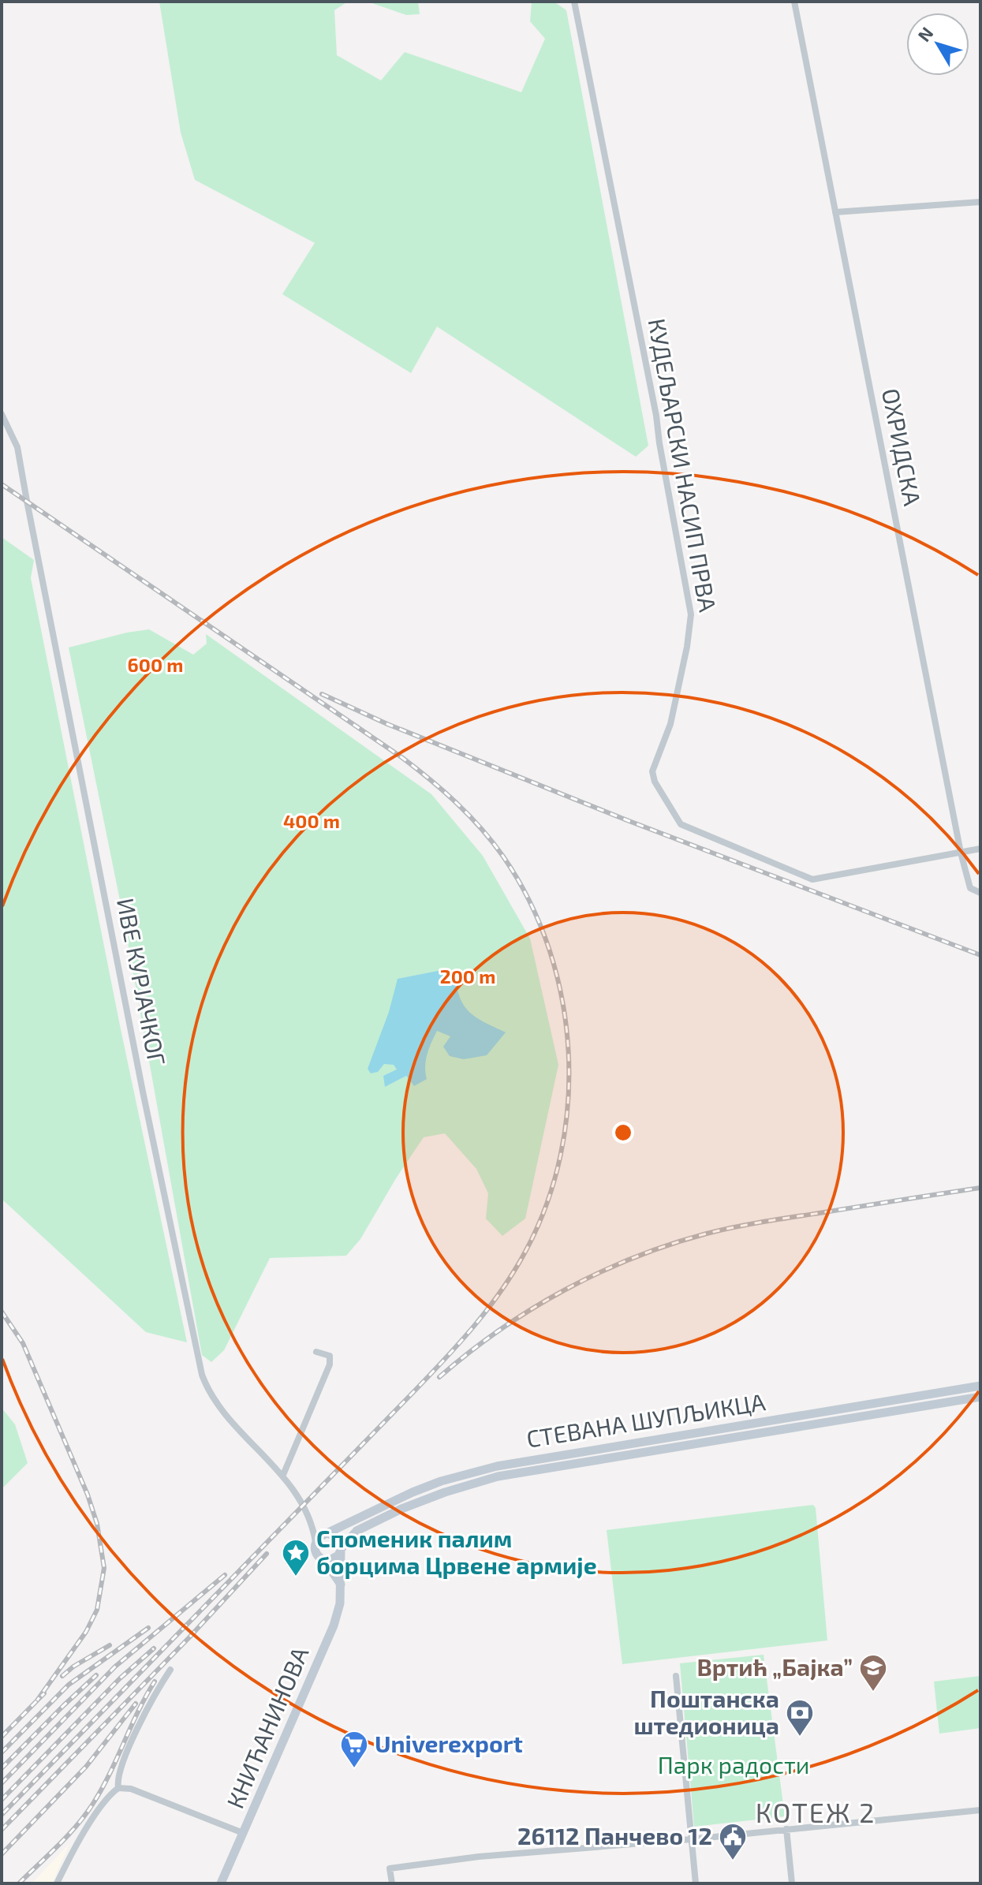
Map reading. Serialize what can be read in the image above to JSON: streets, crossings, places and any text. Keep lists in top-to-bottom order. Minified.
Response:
{"streets":{"main road":["СТЕВАНА ШУПЉИКЦА","КНИЋАНИНОВА"],"street":["ОХРИДСКА","КУДЕЉАРСКИ НАСИП ПРВА","ИВЕ КУРЈАЧКОГ"]},"crossings":[["ОХРИДСКА","КУДЕЉАРСКИ НАСИП ПРВА"],["СТЕВАНА ШУПЉИКЦА","КНИЋАНИНОВА"]],"districts":["КОТЕЖ 2"],"parks":["Парк радости"],"places":{"place":["Споменик палим борцима Црвене армије"],"school or university":["Вртић „Бајка”"],"bank":["Поштанска штедионица"],"supermarket":["Univerexport"],"public building":["26112 Панчево 12"]},"north":"top left","rings":["600 m","400 m","200 m"]}
